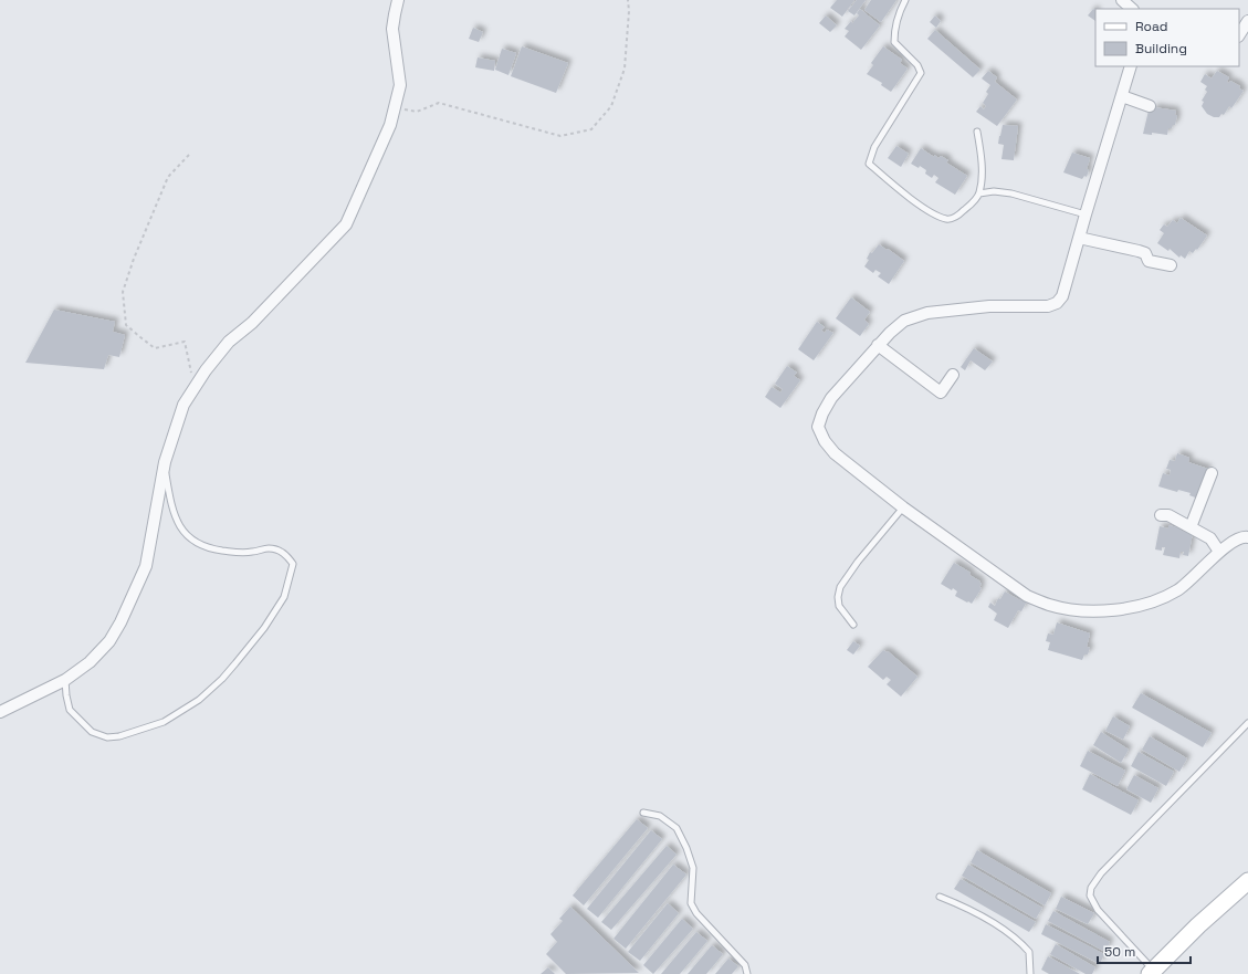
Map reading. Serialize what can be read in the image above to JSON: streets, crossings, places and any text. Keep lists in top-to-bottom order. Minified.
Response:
{"legend":["Road","Building"],"scale_bar":"50 m"}
